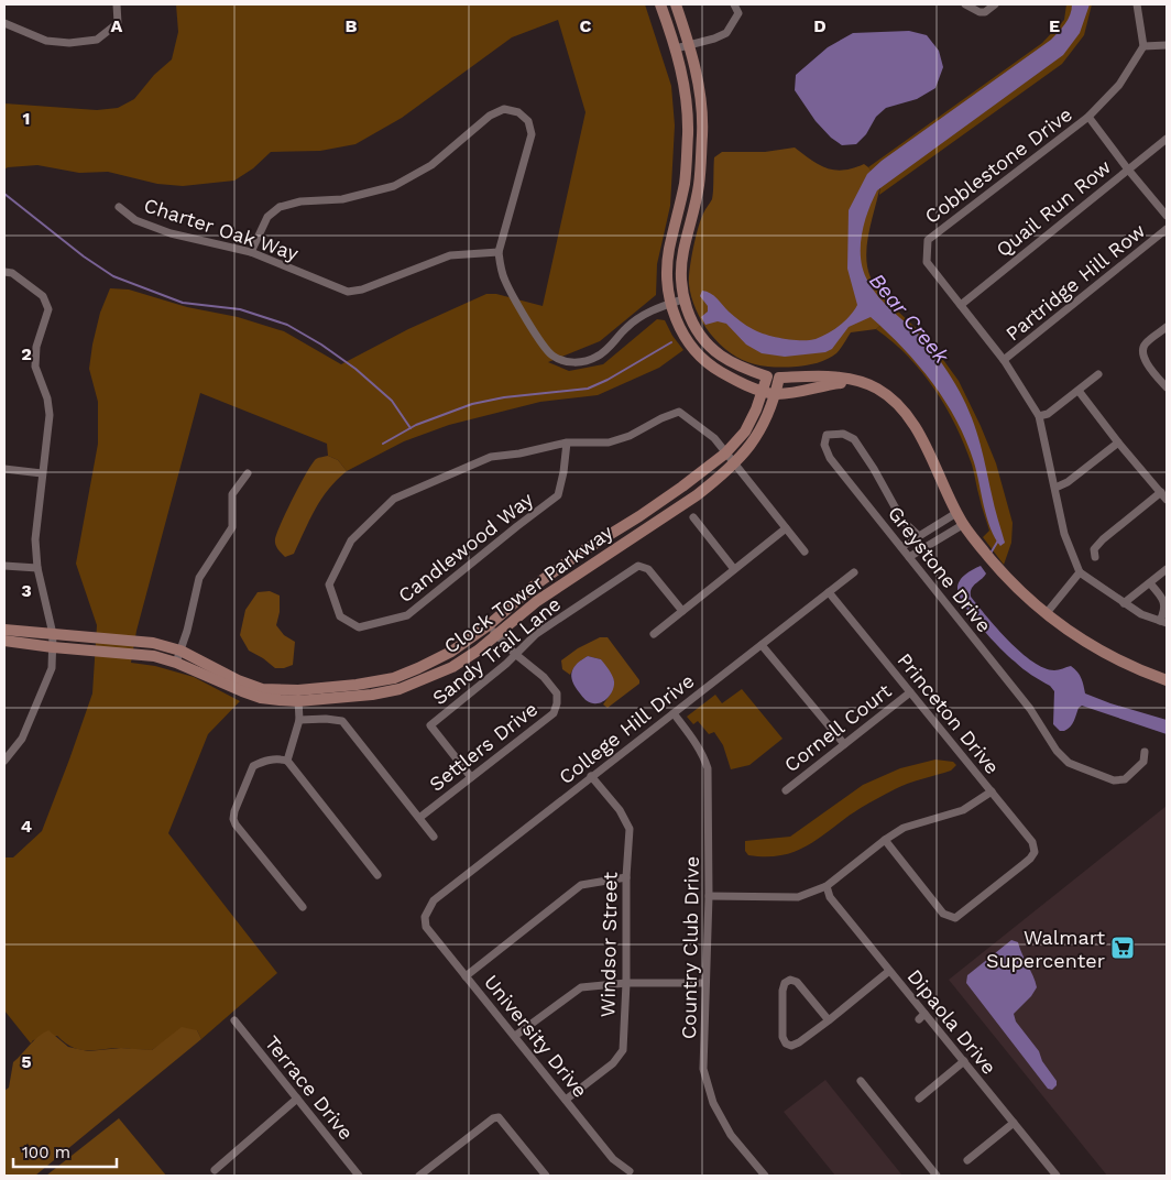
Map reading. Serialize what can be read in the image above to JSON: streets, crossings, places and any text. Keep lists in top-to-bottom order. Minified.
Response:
{"streets":{"street":["Cobblestone Drive","Quail Run Row","Charter Oak Way","Partridge Hill Row","Candlewood Way","Greystone Drive","Clock Tower Parkway","Sandy Trail Lane","Princeton Drive","Cornell Court","College Hill Drive","Settlers Drive","Windsor Street","Country Club Drive","Dipaola Drive","University Drive","Terrace Drive"]},"crossings":[["Cobblestone Drive","Quail Run Row"],["Cobblestone Drive","Partridge Hill Row"],["Clock Tower Parkway","Settlers Drive"],["Sandy Trail Lane","Settlers Drive"],["Princeton Drive","Cornell Court"],["Princeton Drive","College Hill Drive"],["College Hill Drive","Windsor Street"],["College Hill Drive","Country Club Drive"],["College Hill Drive","University Drive"],["Windsor Street","University Drive"]],"water":["Bear Creek"],"places":{"supermarket":["Walmart Supercenter"]},"scale_bar":"100 m","grid":{"columns":["A","B","C","D","E"],"rows":["1","2","3","4","5"]}}
